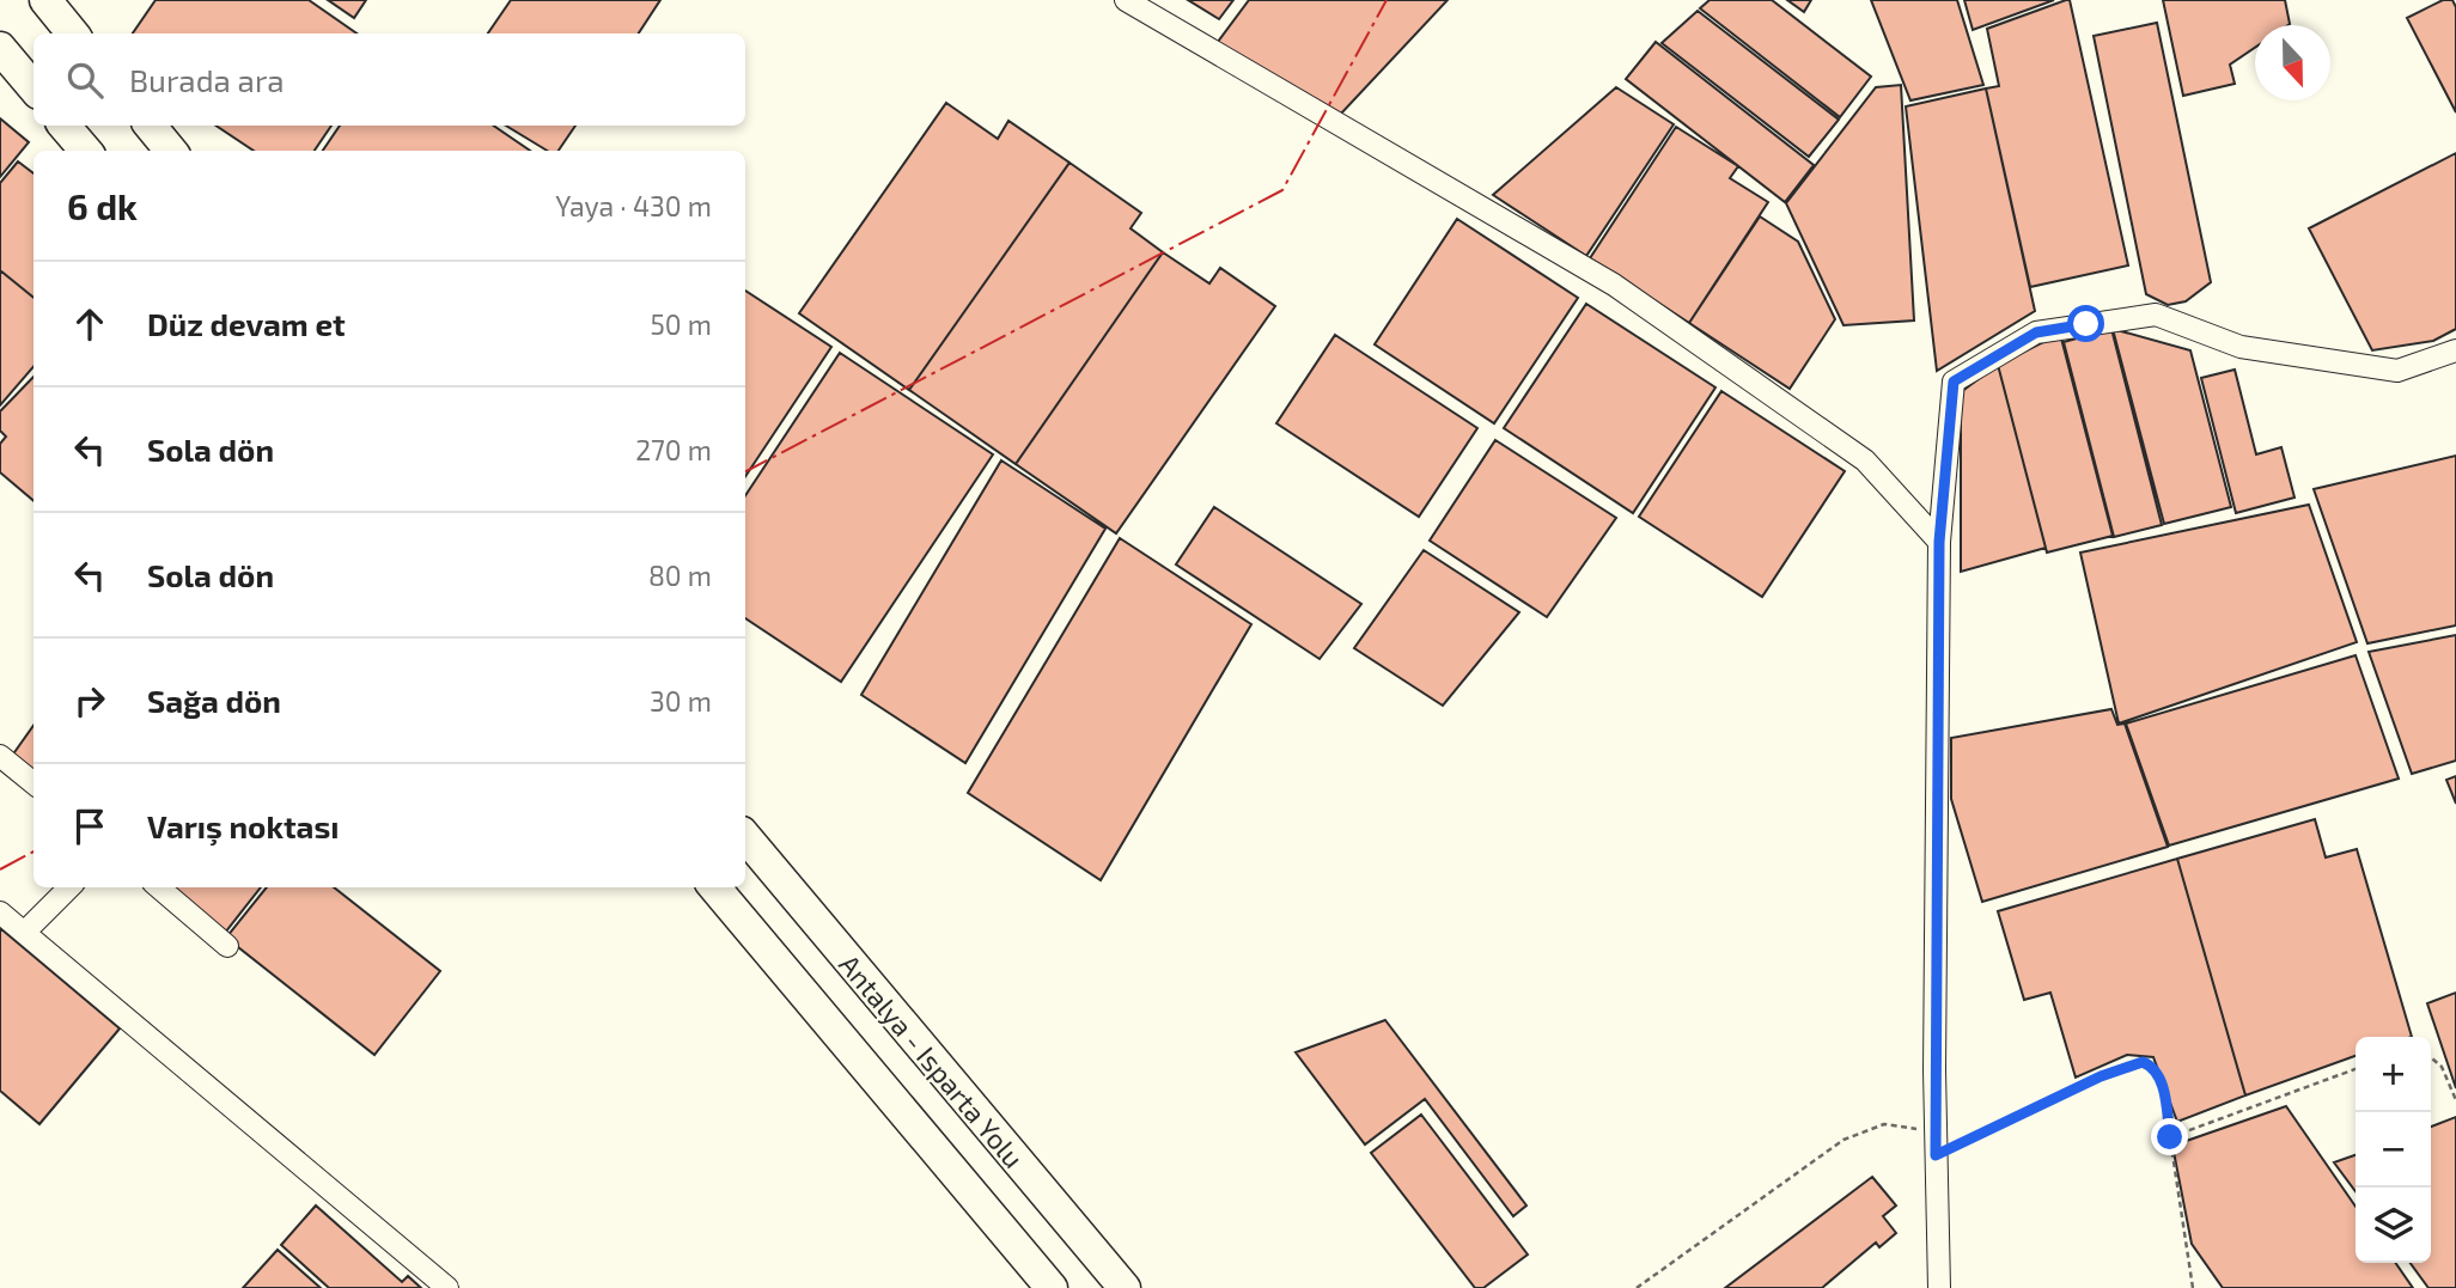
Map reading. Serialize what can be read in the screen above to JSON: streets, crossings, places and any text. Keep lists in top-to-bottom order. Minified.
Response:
{"streets":{"highway":["Antalya - Isparta Yolu"]},"north":"bottom","page":{"search":"Burada ara","heading":["6 dk","Yaya · 430 m"],"list":[["Düz devam et","50 m"],["Sola dön","270 m"],["Sola dön","80 m"],["Sağa dön","30 m"],"Varış noktası"],"map_buttons":["+","−"]}}
